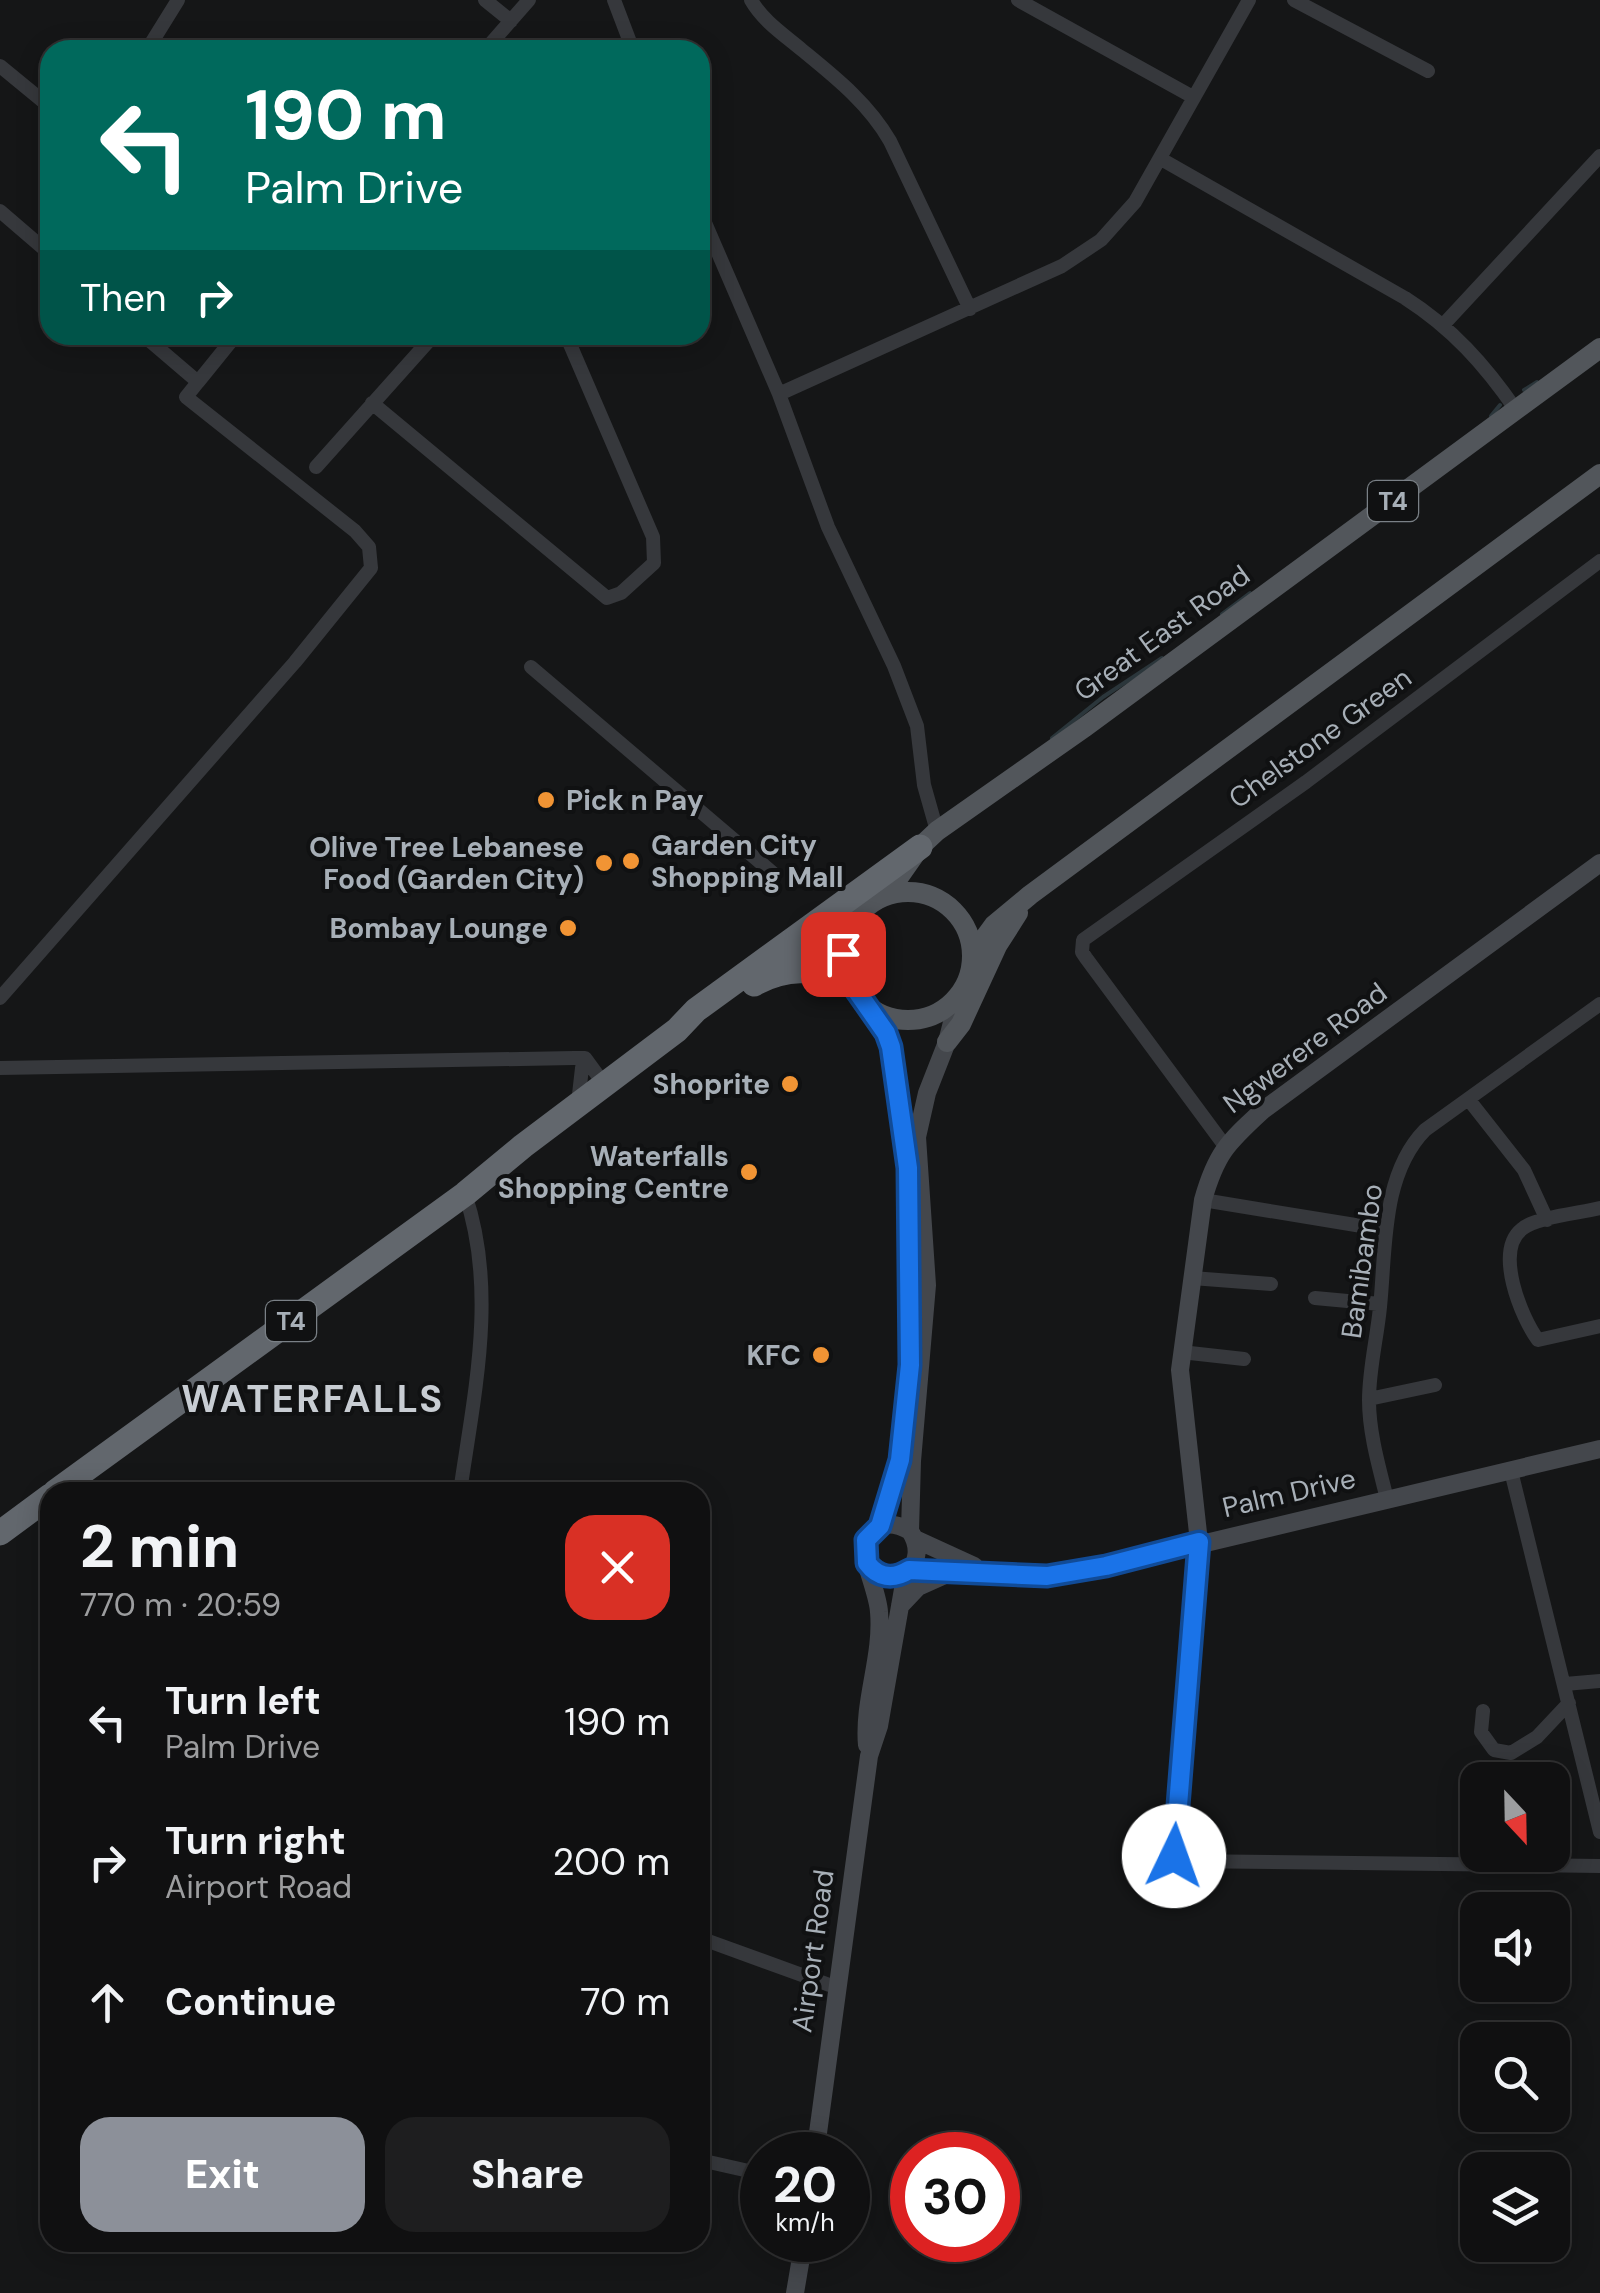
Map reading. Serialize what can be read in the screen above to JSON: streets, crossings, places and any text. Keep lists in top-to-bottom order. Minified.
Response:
{"streets":{"highway":["T4","Great East Road"],"main road":["Ngwerere Road","Palm Drive","Airport Road"],"street":["Chelstone Green","Bamibambo"]},"crossings":[["T4","Great East Road"],["Chelstone Green","Ngwerere Road"],["Ngwerere Road","Palm Drive"],["Bamibambo","Palm Drive"],["Palm Drive","Airport Road"]],"districts":["WATERFALLS"],"places":["Pick n Pay","Garden City Shopping Mall","Olive Tree Lebanese Food (Garden City)","Bombay Lounge","Shoprite","Waterfalls Shopping Centre","KFC"],"north":"bottom","page":{"turn":["190 m","Palm Drive"],"then":"Then","heading":["2 min","770 m · 20:59"],"list":[{"name":"Turn left","note":"Palm Drive","value":"190 m"},{"name":"Turn right","note":"Airport Road","value":"200 m"},{"name":"Continue","value":"70 m"}],"buttons":["Exit","Share"],"speed":"20 km/h","limit":"30"}}
